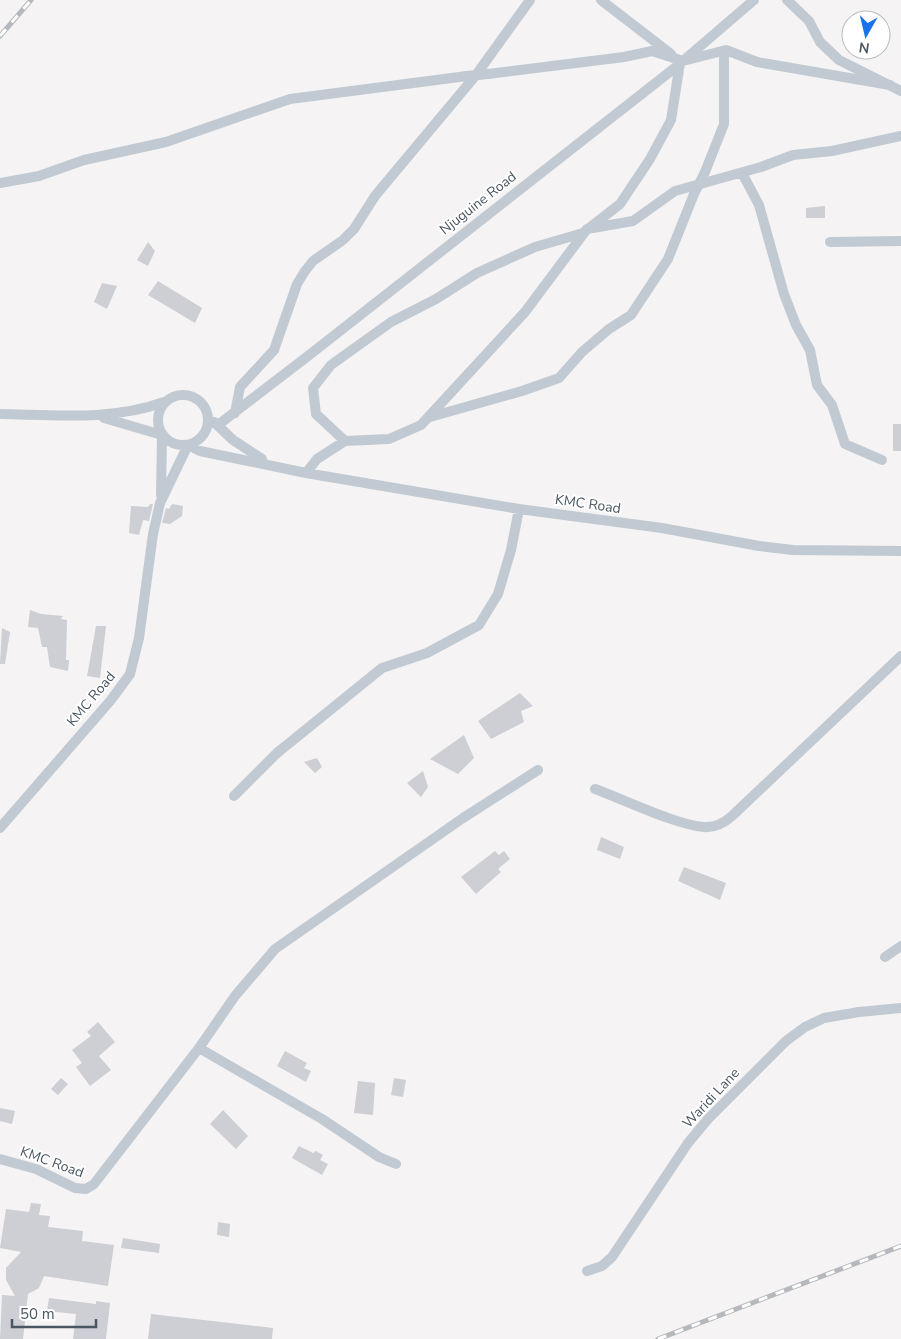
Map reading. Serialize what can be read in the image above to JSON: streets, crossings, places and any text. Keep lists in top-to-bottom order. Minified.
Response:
{"streets":{"street":["Njuguine Road","KMC Road","Waridi Lane"]},"crossings":[["Njuguine Road","KMC Road"]],"scale_bar":"50 m","north":"bottom"}
